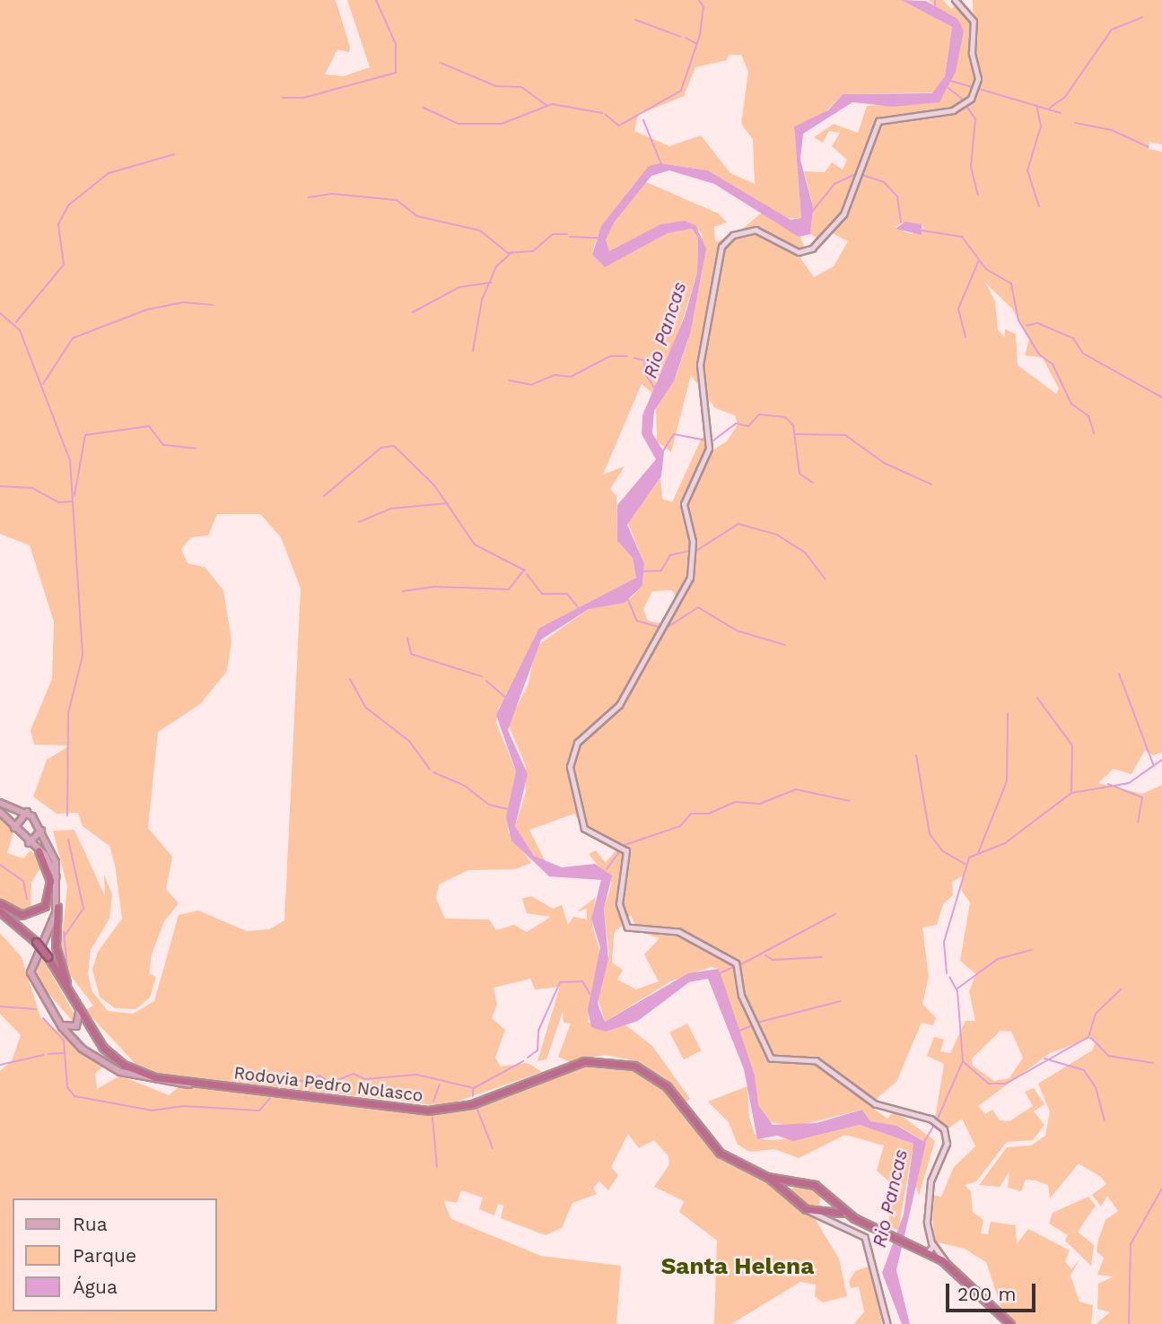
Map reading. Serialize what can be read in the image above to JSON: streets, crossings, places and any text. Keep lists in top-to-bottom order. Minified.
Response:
{"streets":{"highway":["Rodovia Pedro Nolasco"]},"districts":["Santa Helena"],"water":["Rio Pancas"],"legend":["Rua","Parque","Água"],"scale_bar":"200 m"}
